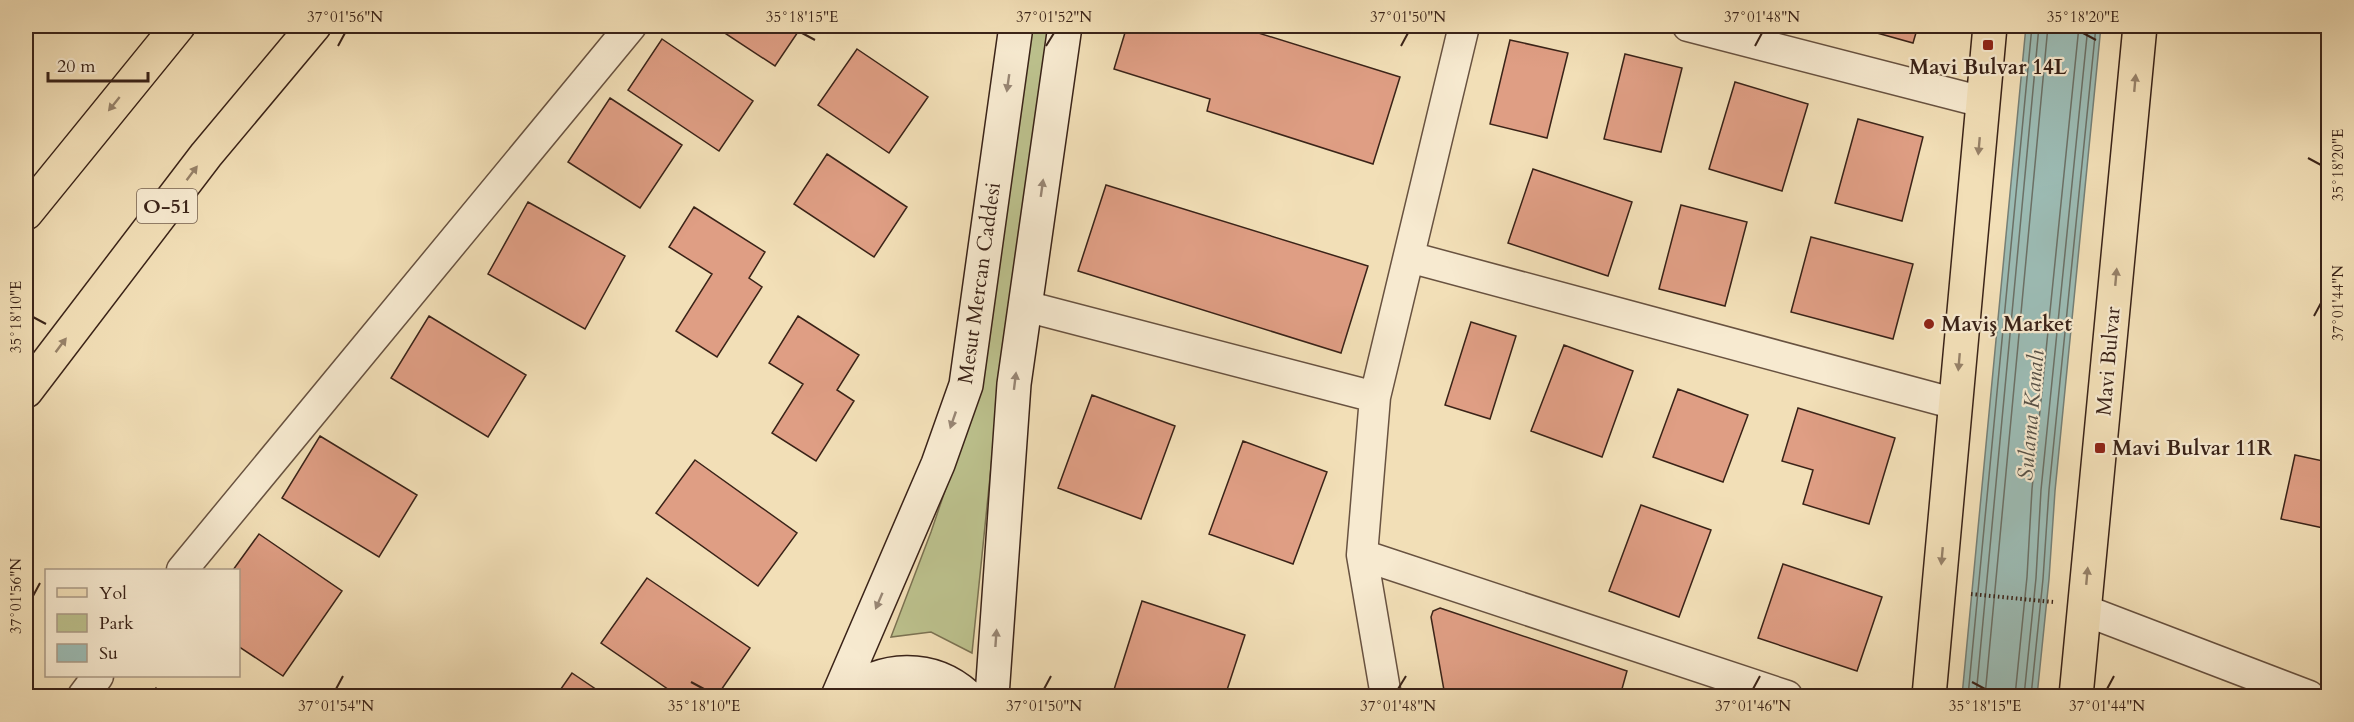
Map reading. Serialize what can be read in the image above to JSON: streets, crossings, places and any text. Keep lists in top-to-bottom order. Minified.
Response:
{"streets":{"main road":["O-51","Mesut Mercan Caddesi","Mavi Bulvar"]},"water":["Sulama Kanalı"],"places":{"transit":["Mavi Bulvar 14L","Mavi Bulvar 11R"],"other":["Maviş Market"]},"legend":["Yol","Park","Su"],"scale_bar":"20 m","coordinates":["37°01'56\"N","35°18'15\"E","37°01'52\"N","37°01'50\"N","37°01'48\"N","35°18'20\"E","37°01'44\"N","35°18'10\"E","37°01'54\"N","37°01'46\"N"]}
